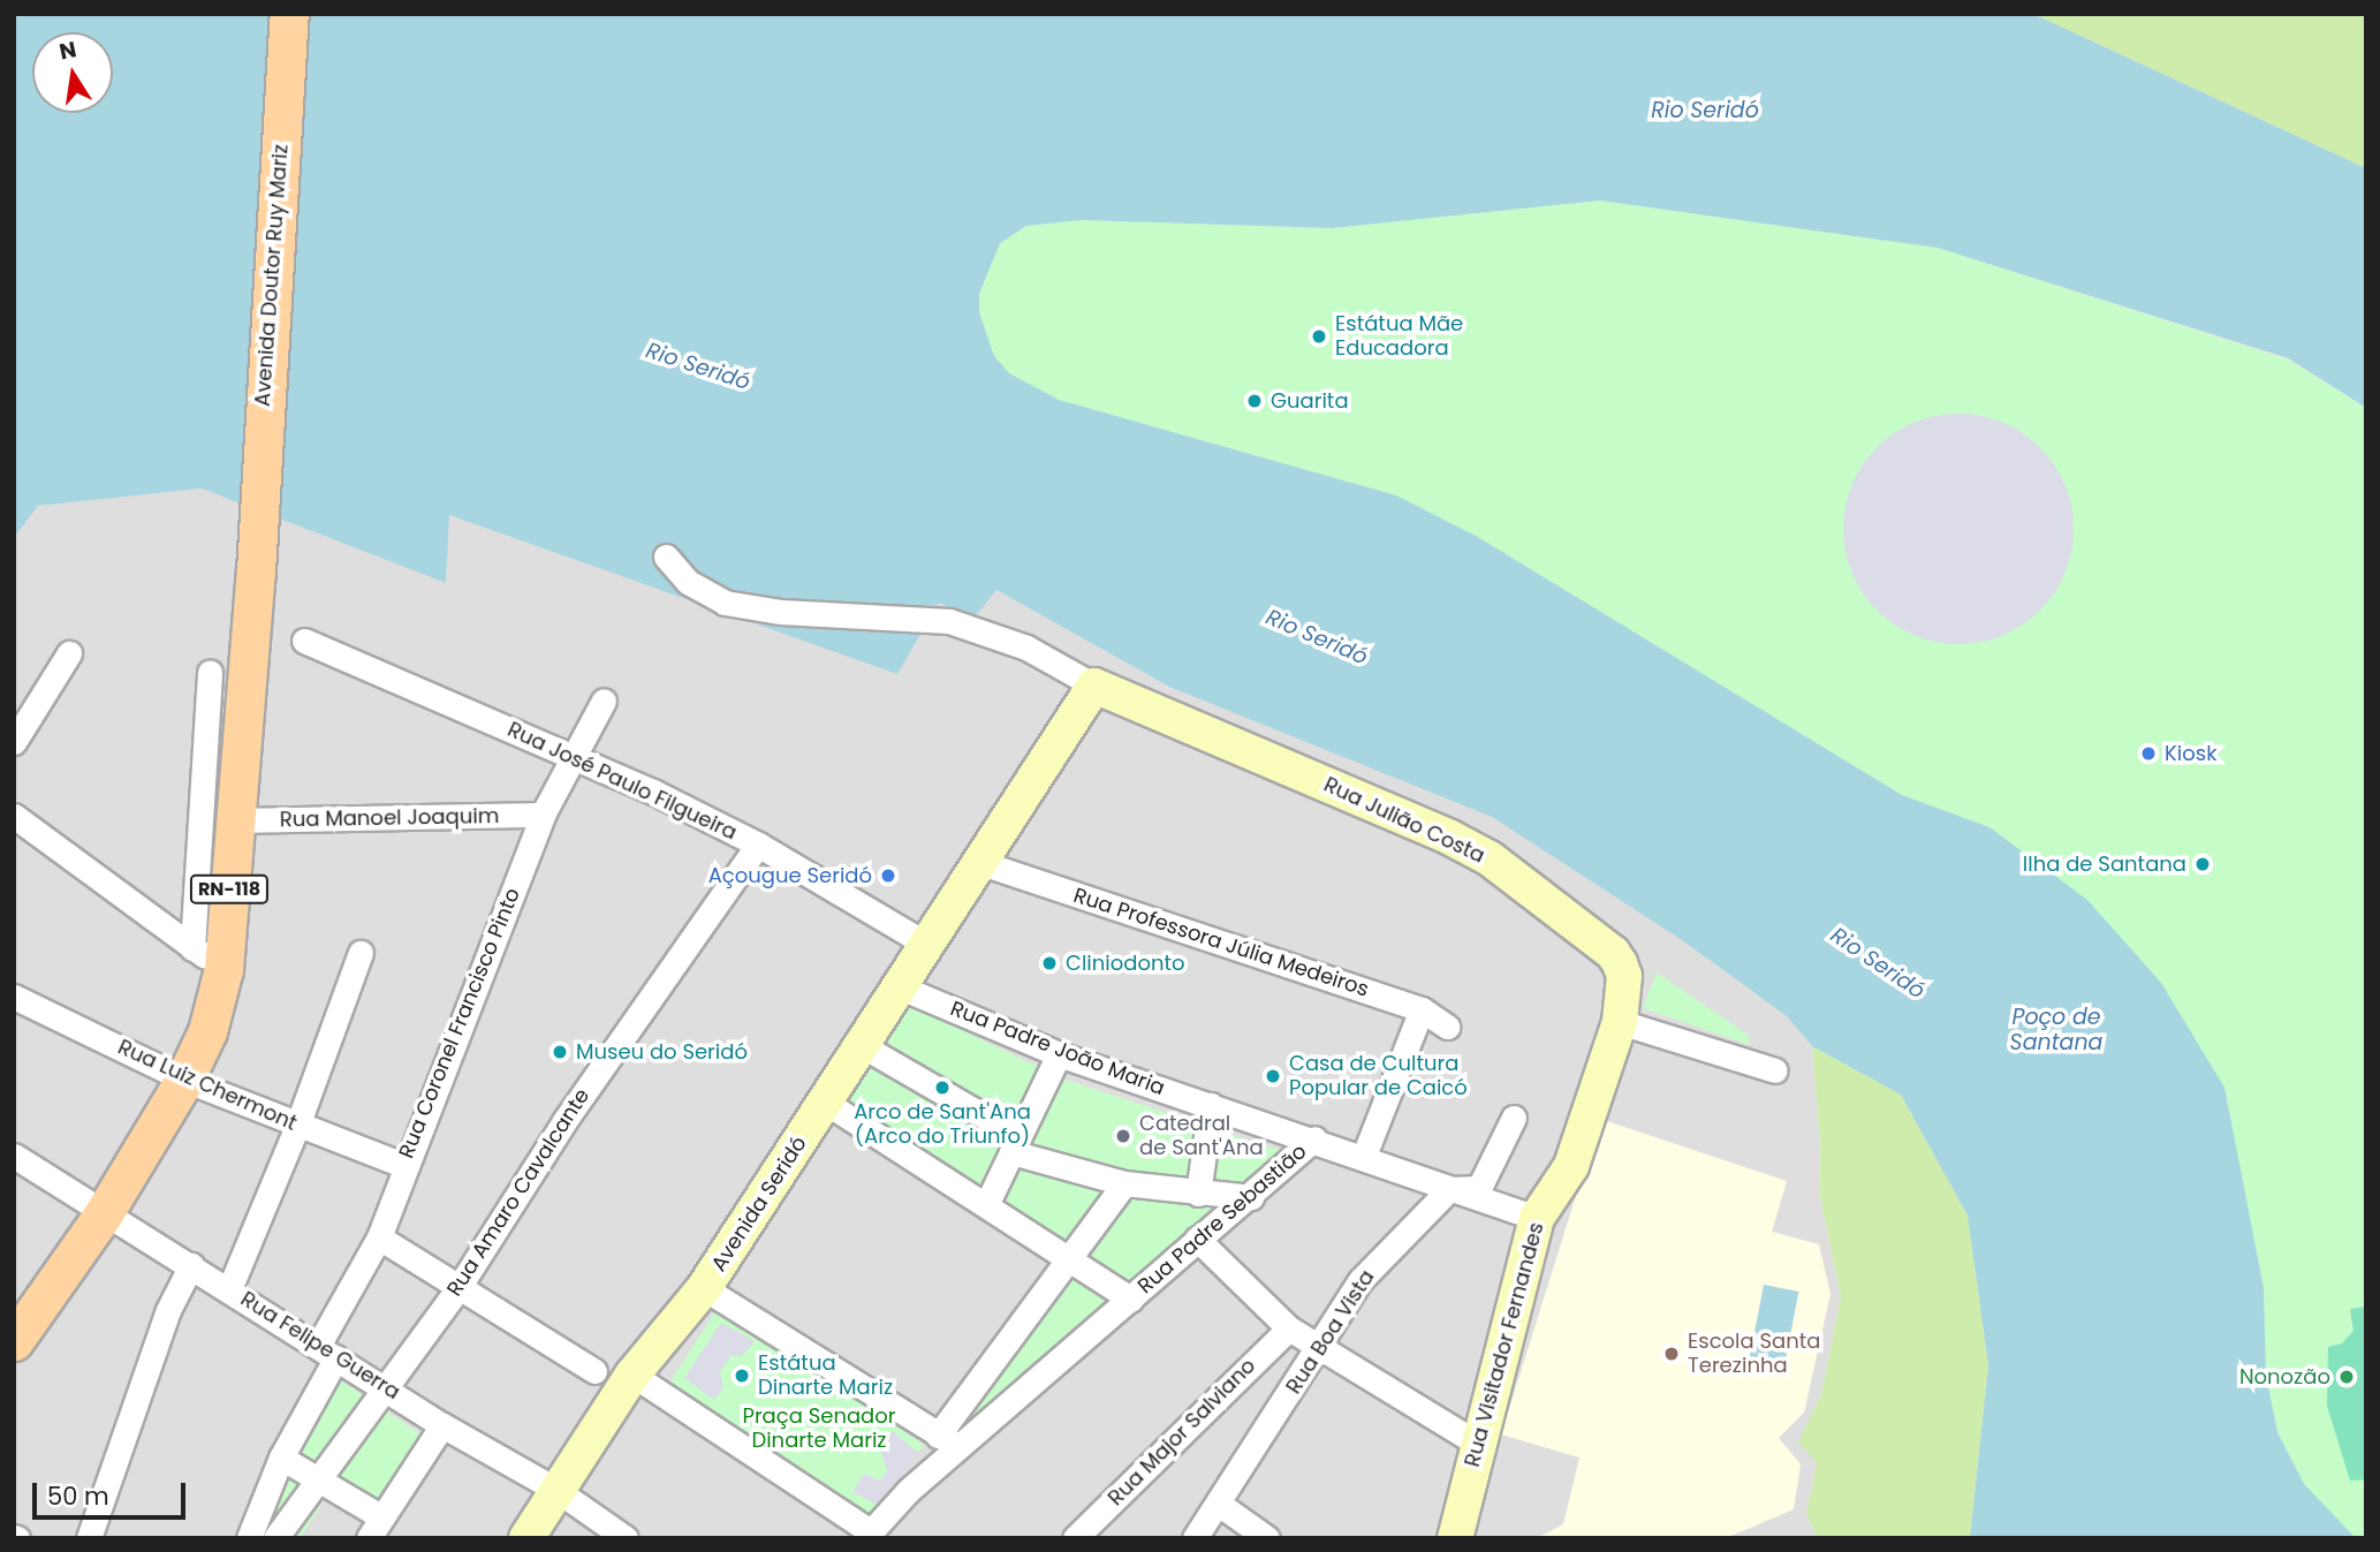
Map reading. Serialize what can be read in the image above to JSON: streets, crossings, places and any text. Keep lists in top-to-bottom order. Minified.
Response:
{"streets":{"main road":["Avenida Doutor Ruy Mariz","Rua Julião Costa","RN-118","Avenida Seridó","Rua Visitador Fernandes"],"street":["Rua José Paulo Filgueira","Rua Manoel Joaquim","Rua Professora Júlia Medeiros","Rua Coronel Francisco Pinto","Rua Padre João Maria","Rua Luiz Chermont","Rua Amaro Cavalcante","Rua Padre Sebastião","Rua Boa Vista","Rua Felipe Guerra","Rua Major Salviano"]},"crossings":[["Avenida Doutor Ruy Mariz","Rua Manoel Joaquim"],["Avenida Doutor Ruy Mariz","RN-118"],["Rua José Paulo Filgueira","Rua Coronel Francisco Pinto"],["Rua José Paulo Filgueira","Rua Amaro Cavalcante"],["Rua José Paulo Filgueira","Avenida Seridó"],["Rua Manoel Joaquim","RN-118"],["Rua Manoel Joaquim","Rua Coronel Francisco Pinto"],["Rua Julião Costa","Avenida Seridó"],["Rua Julião Costa","Rua Visitador Fernandes"],["RN-118","Rua Luiz Chermont"],["RN-118","Rua Felipe Guerra"],["Rua Professora Júlia Medeiros","Avenida Seridó"],["Rua Coronel Francisco Pinto","Rua Luiz Chermont"],["Rua Coronel Francisco Pinto","Rua Felipe Guerra"],["Rua Padre João Maria","Avenida Seridó"],["Rua Padre João Maria","Rua Padre Sebastião"],["Rua Padre João Maria","Rua Boa Vista"],["Rua Padre João Maria","Rua Visitador Fernandes"],["Rua Amaro Cavalcante","Rua Felipe Guerra"],["Avenida Seridó","Rua Felipe Guerra"]],"water":["Rio Seridó","Poço de Santana"],"parks":["Praça Senador Dinarte Mariz"],"places":["Estátua Mãe Educadora","Guarita","Kiosk","Ilha de Santana","Açougue Seridó","Cliniodonto","Museu do Seridó","Casa de Cultura Popular de Caicó","Arco de Sant'Ana (Arco do Triunfo)","Catedral de Sant'Ana","Escola Santa Terezinha","Estátua Dinarte Mariz","Nonozão"],"scale_bar":"50 m","north":"top"}
